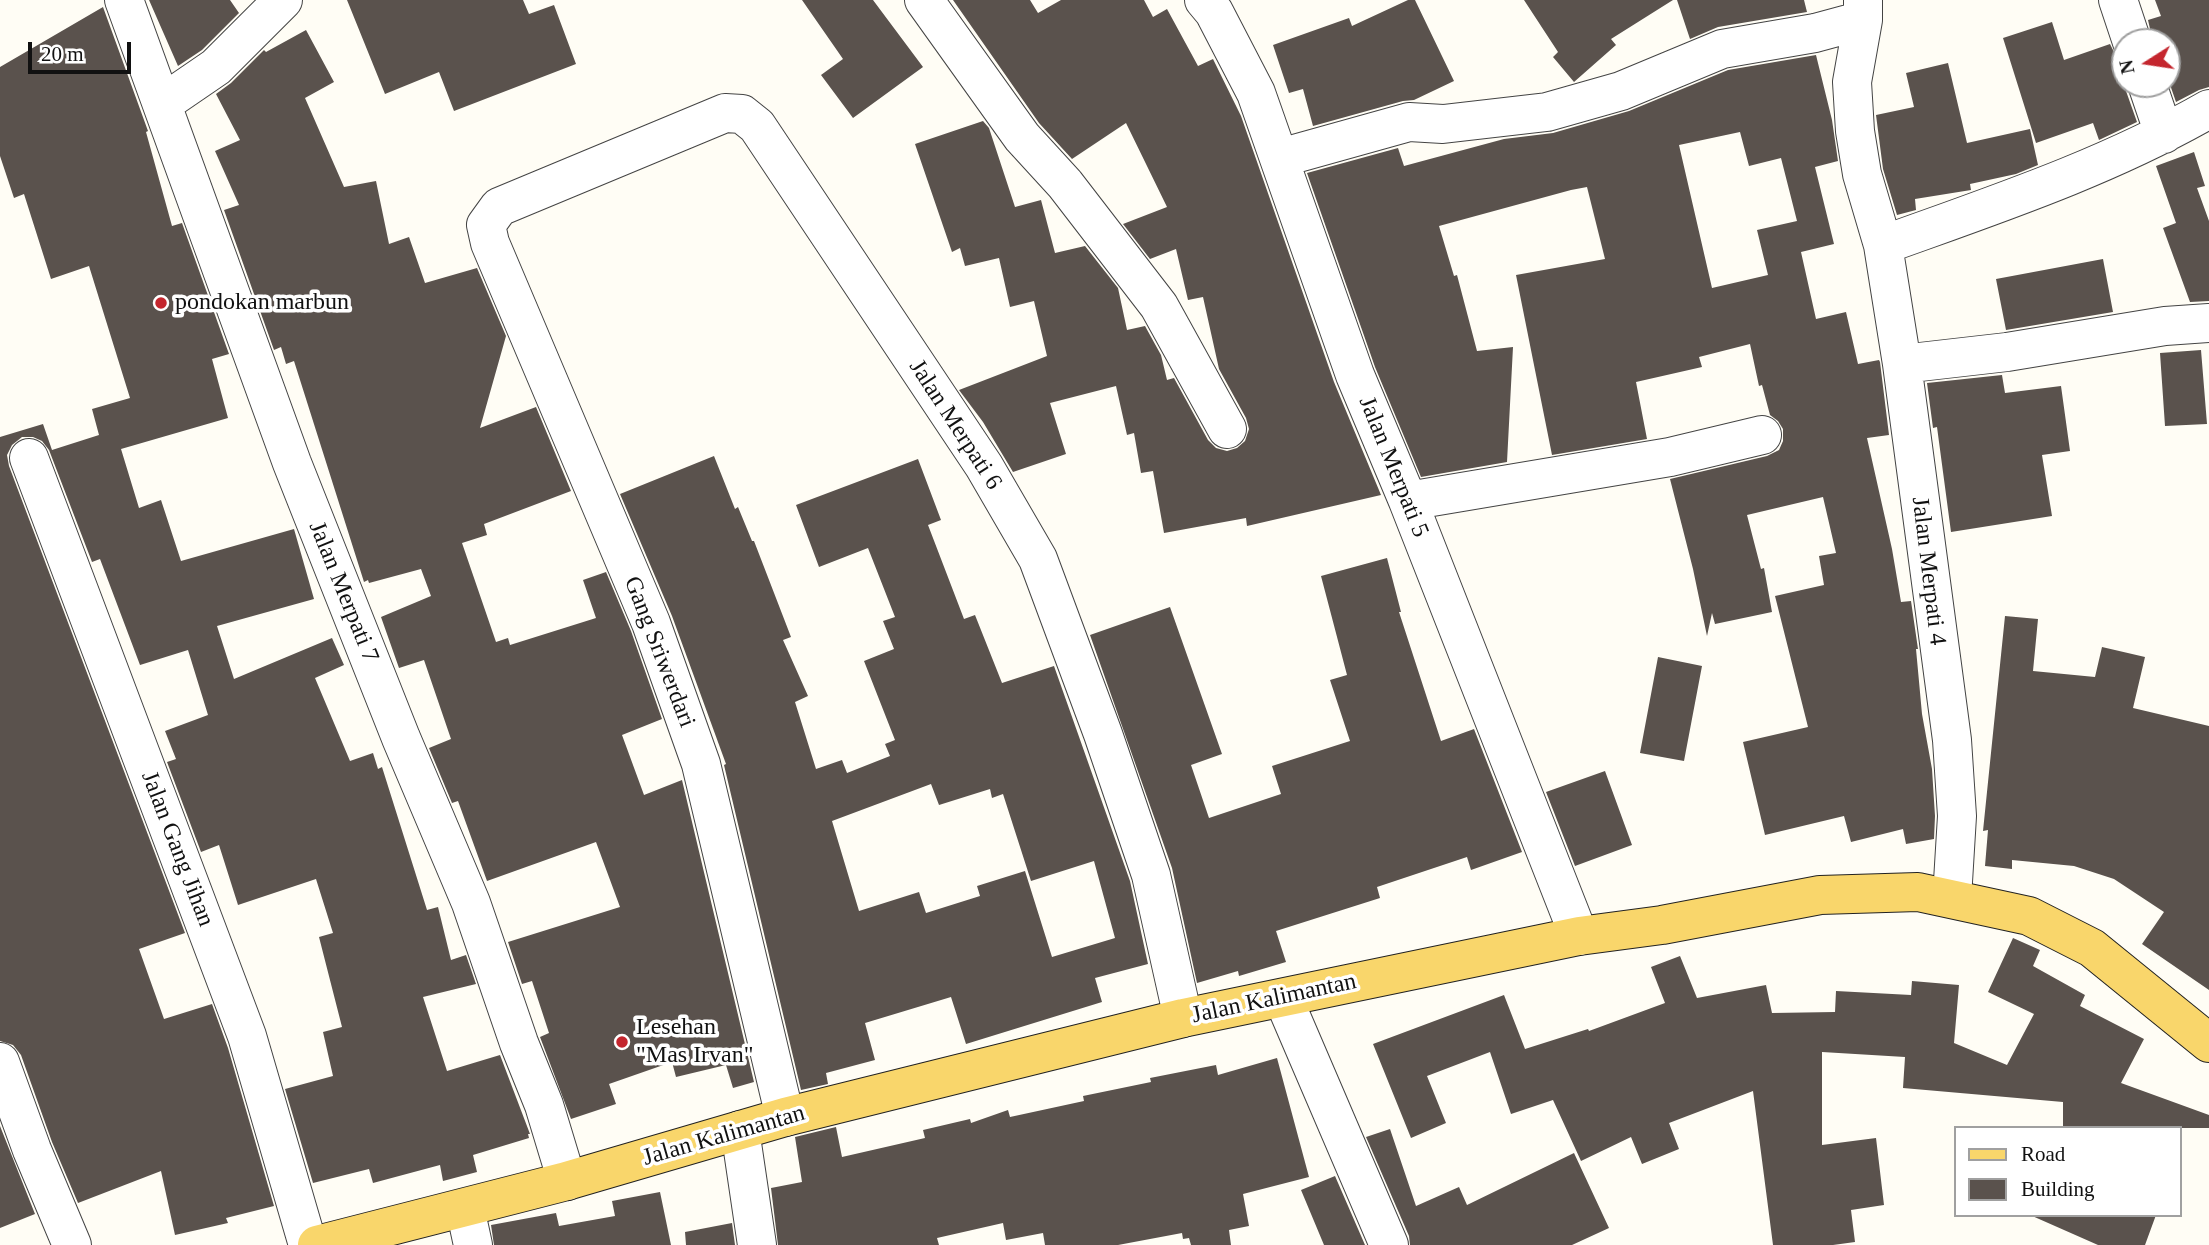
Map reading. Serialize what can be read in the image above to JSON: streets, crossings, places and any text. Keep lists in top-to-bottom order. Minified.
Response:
{"streets":{"main road":["Jalan Kalimantan"],"street":["Jalan Merpati 6","Jalan Merpati 5","Jalan Merpati 4","Jalan Merpati 7","Gang Sriwerdari","Jalan Gang Jihan"]},"crossings":[["Jalan Merpati 6","Gang Sriwerdari"],["Jalan Merpati 6","Jalan Kalimantan"],["Jalan Merpati 5","Jalan Kalimantan"],["Jalan Merpati 4","Jalan Kalimantan"],["Jalan Merpati 7","Jalan Kalimantan"],["Gang Sriwerdari","Jalan Kalimantan"]],"places":["pondokan marbun","Lesehan \"Mas Irvan\""],"legend":["Road","Building"],"scale_bar":"20 m","north":"left"}
